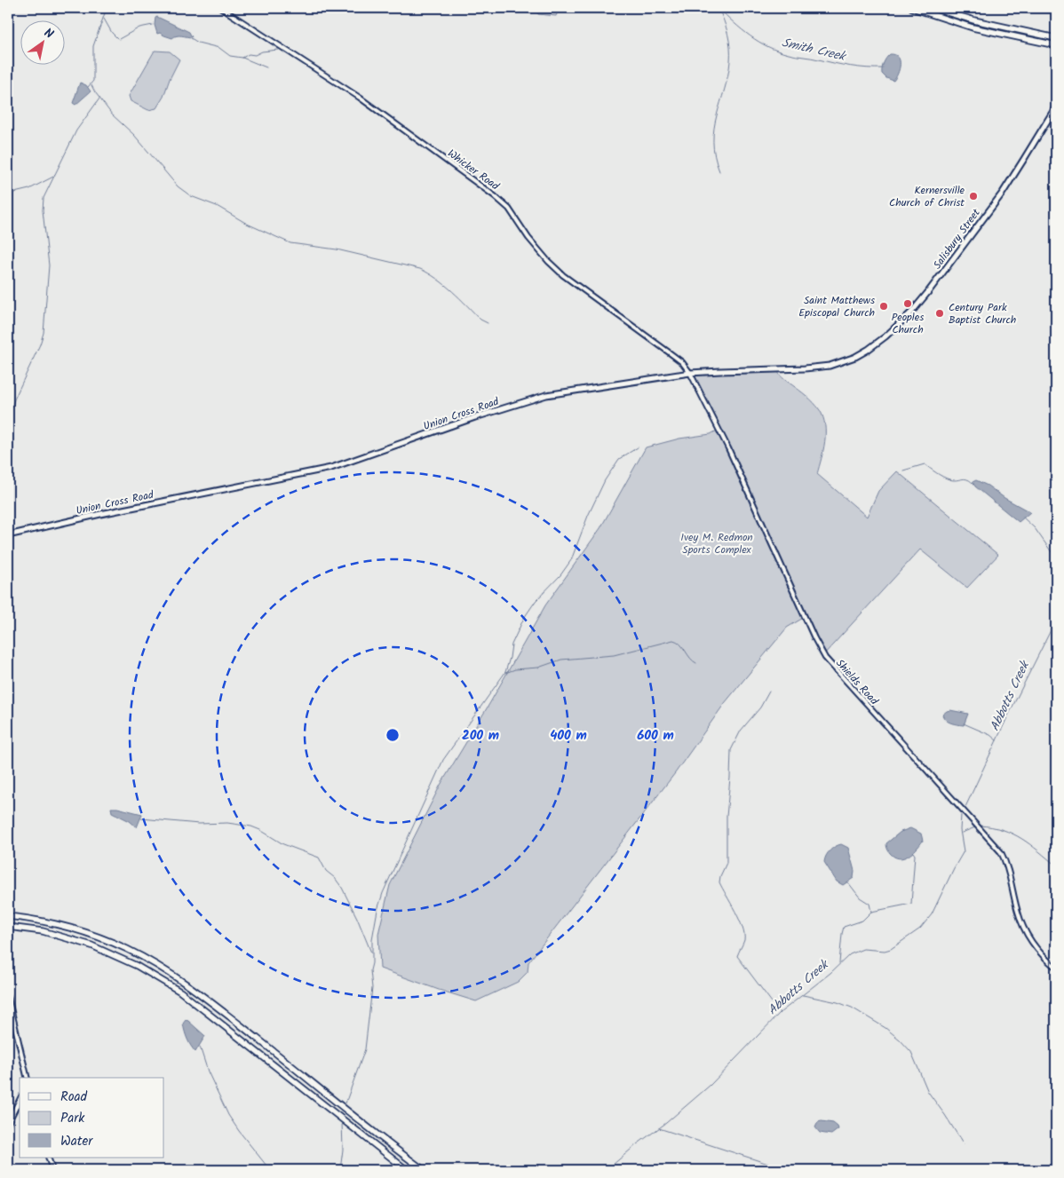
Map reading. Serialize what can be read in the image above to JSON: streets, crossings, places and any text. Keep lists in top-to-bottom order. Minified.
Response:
{"streets":{"main road":["Salisbury Street","Union Cross Road"],"street":["Whicker Road","Shields Road"]},"crossings":[["Whicker Road","Union Cross Road"],["Whicker Road","Shields Road"],["Salisbury Street","Union Cross Road"],["Union Cross Road","Shields Road"]],"water":["Smith Creek","Abbotts Creek"],"parks":["Ivey M. Redmon Sports Complex"],"places":["Kernersville Church of Christ","Peoples Church","Saint Matthews Episcopal Church","Century Park Baptist Church"],"legend":["Road","Park","Water"],"north":"top right","rings":["200 m","400 m","600 m"]}
